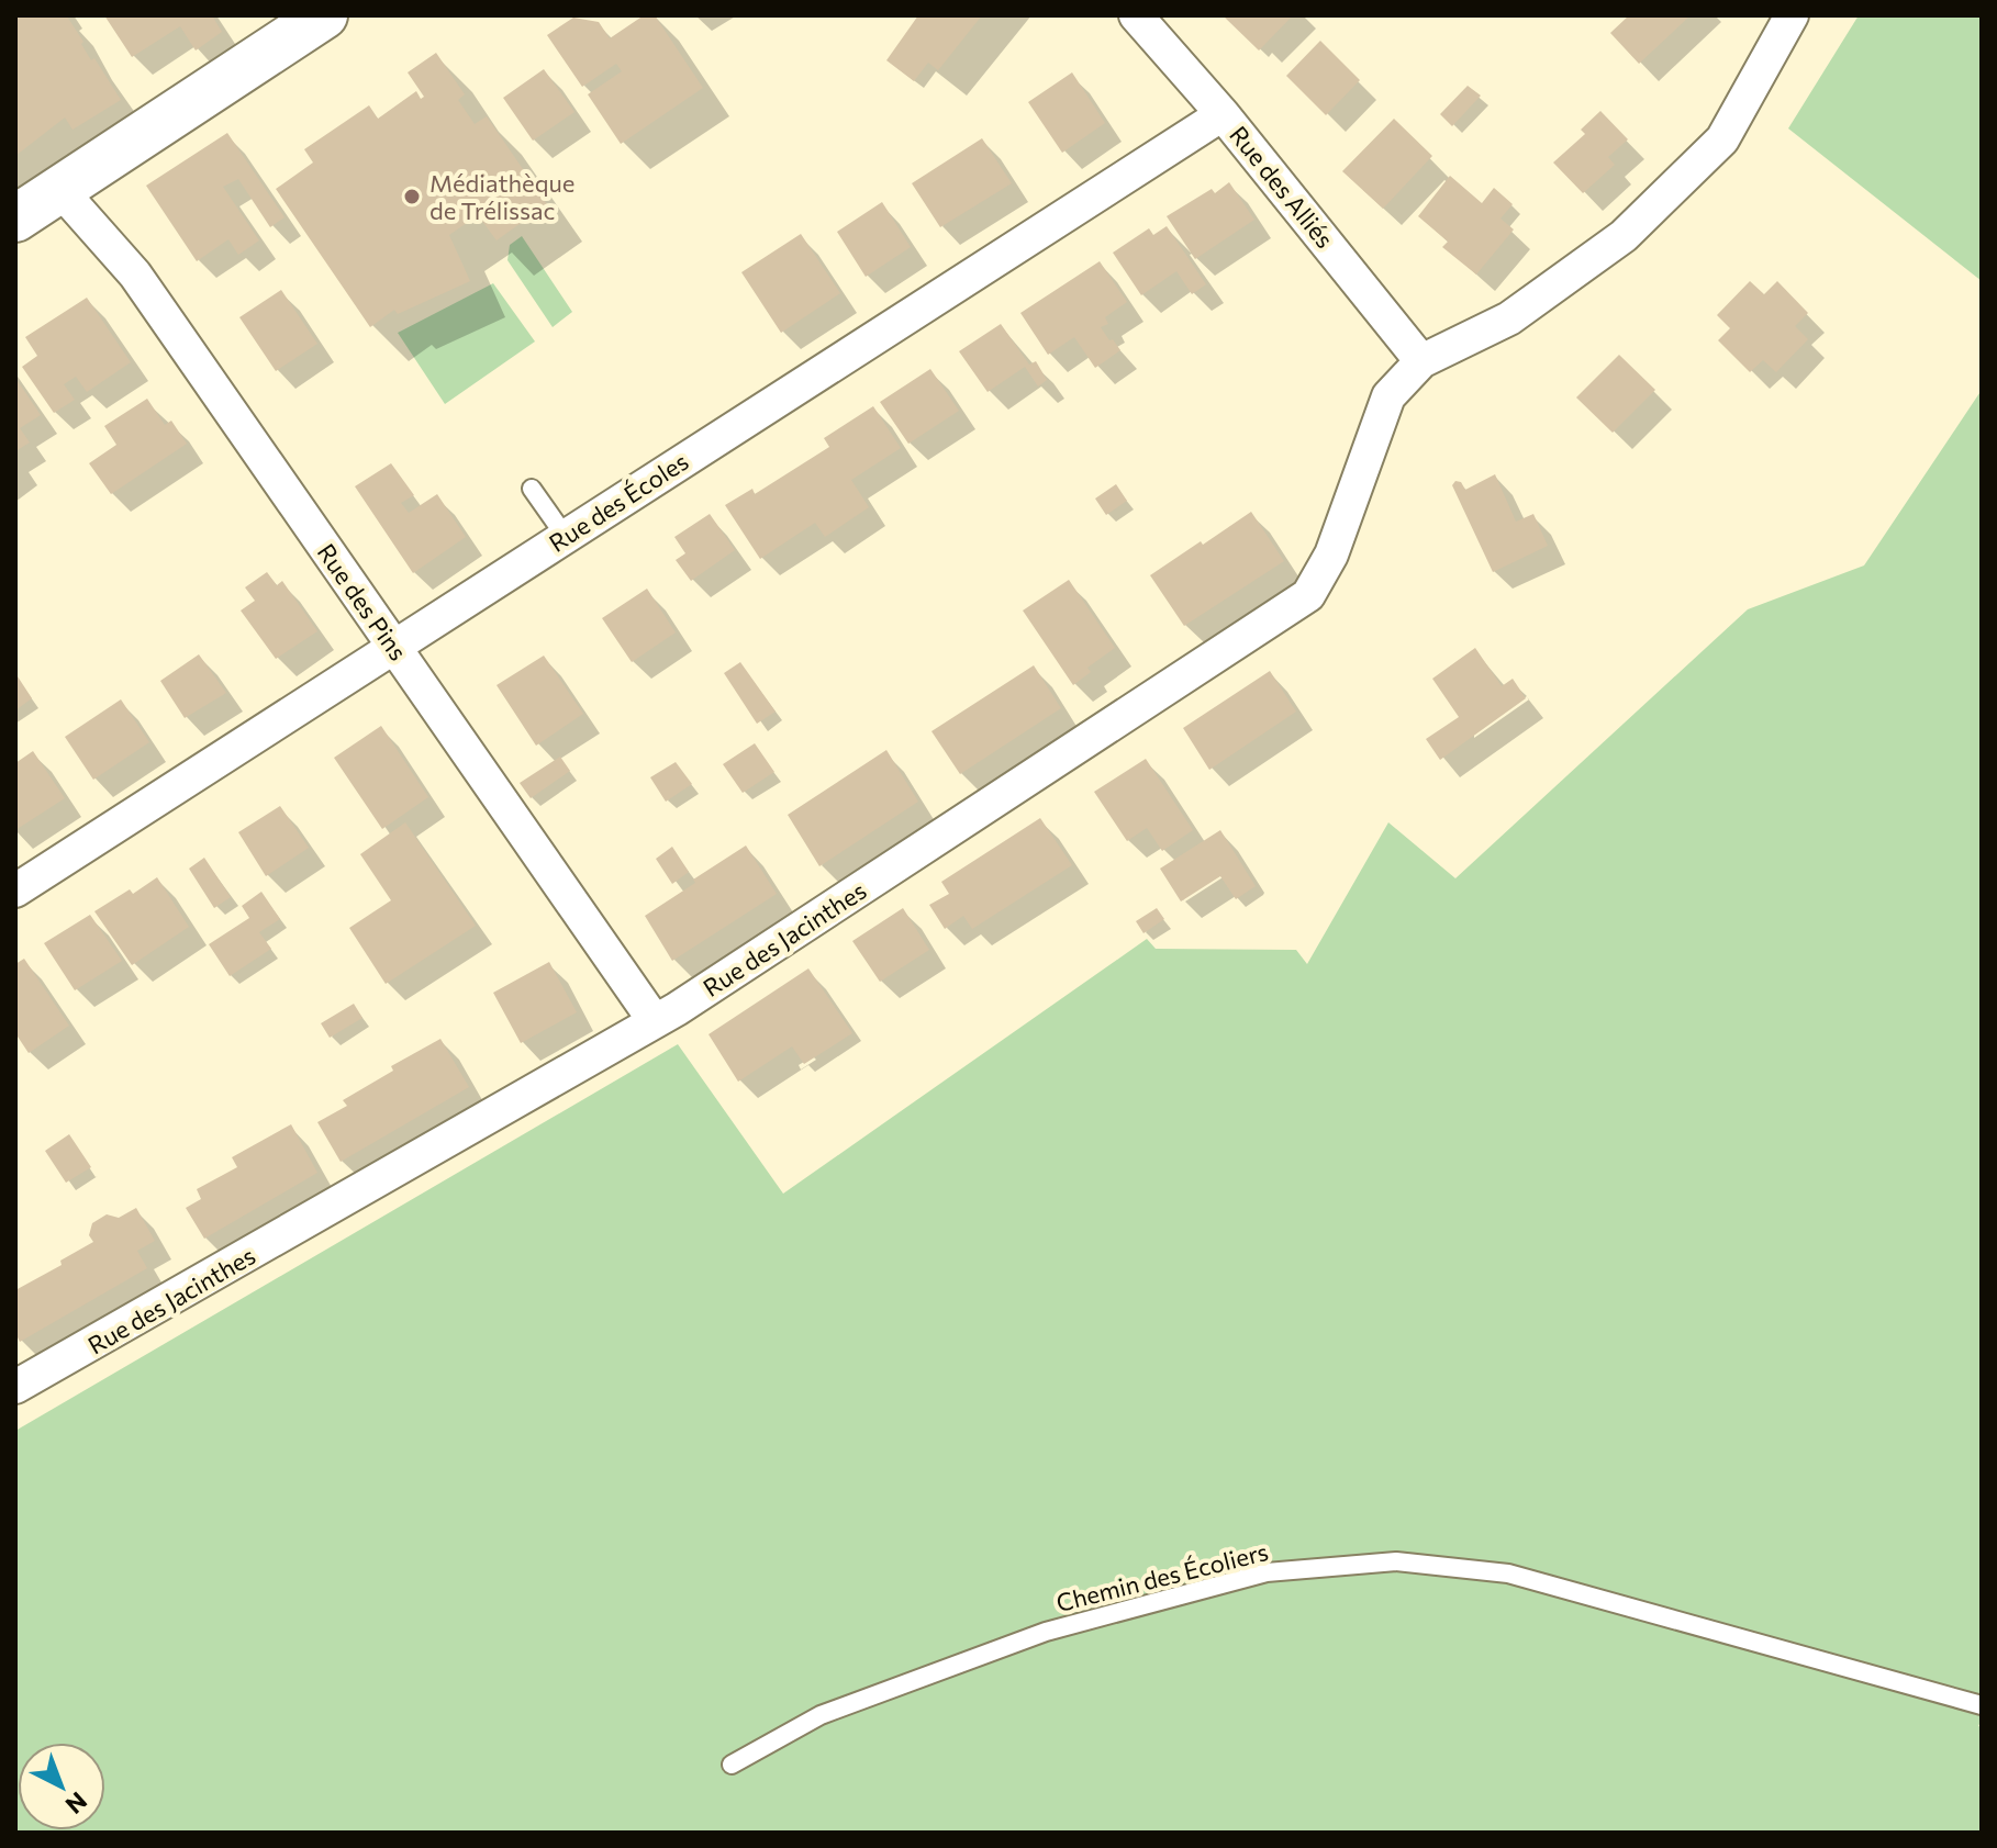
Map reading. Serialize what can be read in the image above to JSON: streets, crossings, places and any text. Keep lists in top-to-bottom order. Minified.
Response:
{"streets":{"street":["Rue des Alliés","Rue des Écoles","Rue des Pins","Rue des Jacinthes"],"lane":["Chemin des Écoliers"]},"crossings":[["Rue des Alliés","Rue des Écoles"],["Rue des Alliés","Rue des Jacinthes"],["Rue des Écoles","Rue des Pins"],["Rue des Pins","Rue des Jacinthes"]],"places":["Médiathèque de Trélissac"],"north":"bottom right"}
